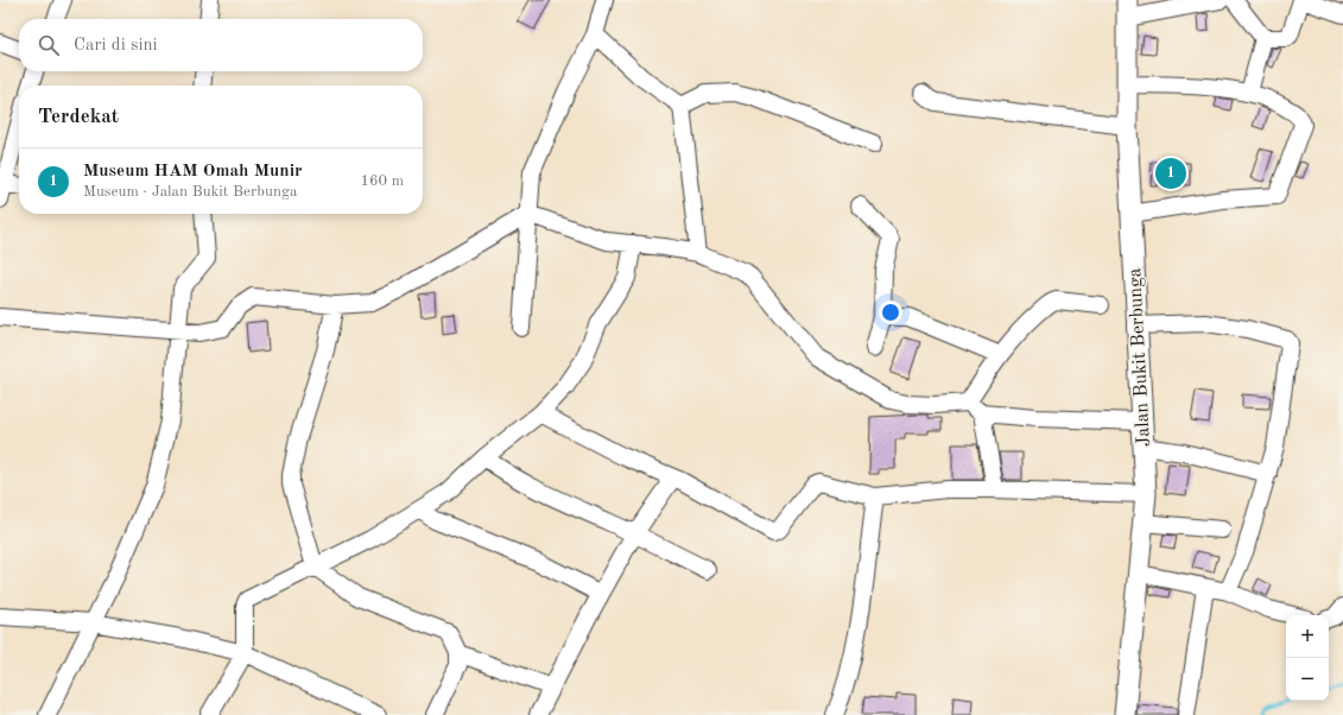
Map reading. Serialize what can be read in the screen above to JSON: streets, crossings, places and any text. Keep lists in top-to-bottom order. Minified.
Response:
{"streets":{"main road":["Jalan Bukit Berbunga"]},"page":{"search":"Cari di sini","heading":"Terdekat","list":[{"mark":"1","name":"Museum HAM Omah Munir","note":"Museum · Jalan Bukit Berbunga","value":"160 m"}],"pins":"1","map_buttons":["+","−"]}}
